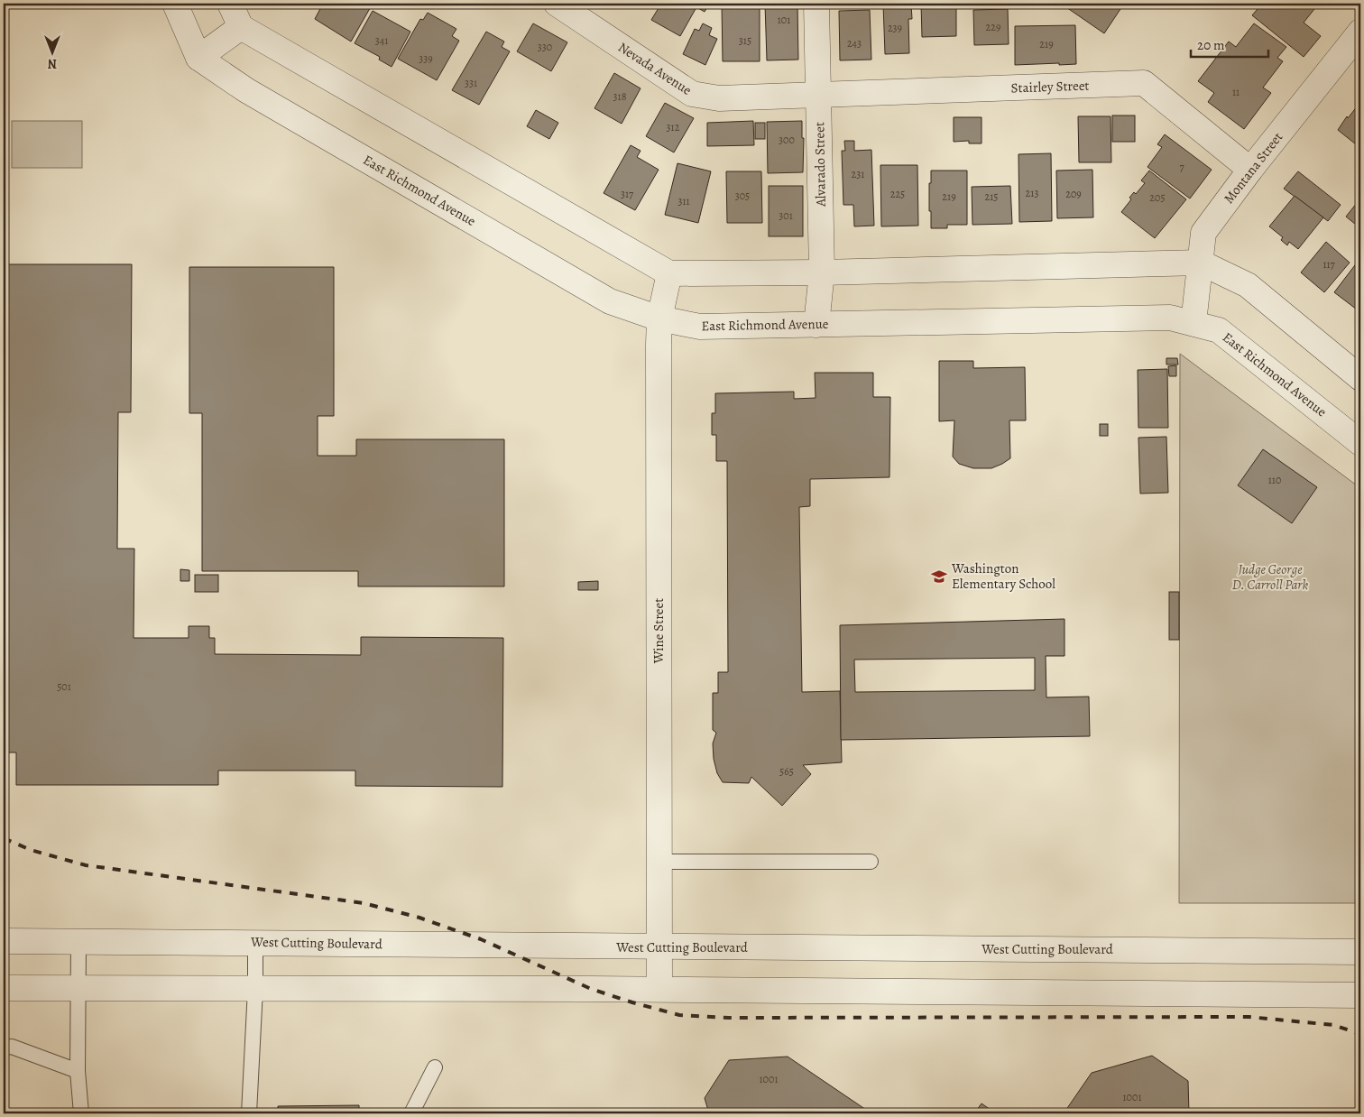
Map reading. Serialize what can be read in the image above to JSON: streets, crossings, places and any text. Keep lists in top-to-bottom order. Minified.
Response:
{"streets":{"street":["Nevada Avenue","Stairley Street","Alvarado Street","Montana Street","East Richmond Avenue","Wine Street","West Cutting Boulevard"]},"crossings":[["Nevada Avenue","Stairley Street"],["Nevada Avenue","Alvarado Street"],["Stairley Street","Alvarado Street"],["Stairley Street","Montana Street"],["Alvarado Street","East Richmond Avenue"],["Montana Street","East Richmond Avenue"],["East Richmond Avenue","Wine Street"],["Wine Street","West Cutting Boulevard"]],"parks":["Judge George D. Carroll Park"],"places":{"school or university":["Washington Elementary School"]},"house_numbers":["101","229","239","341","315","243","219","330","339","331","11","318","312","300","7","231","213","317","225","209","305","219","215","205","311","301","117","110","501","565","1001","1001"],"scale_bar":"20 m","north":"bottom"}
